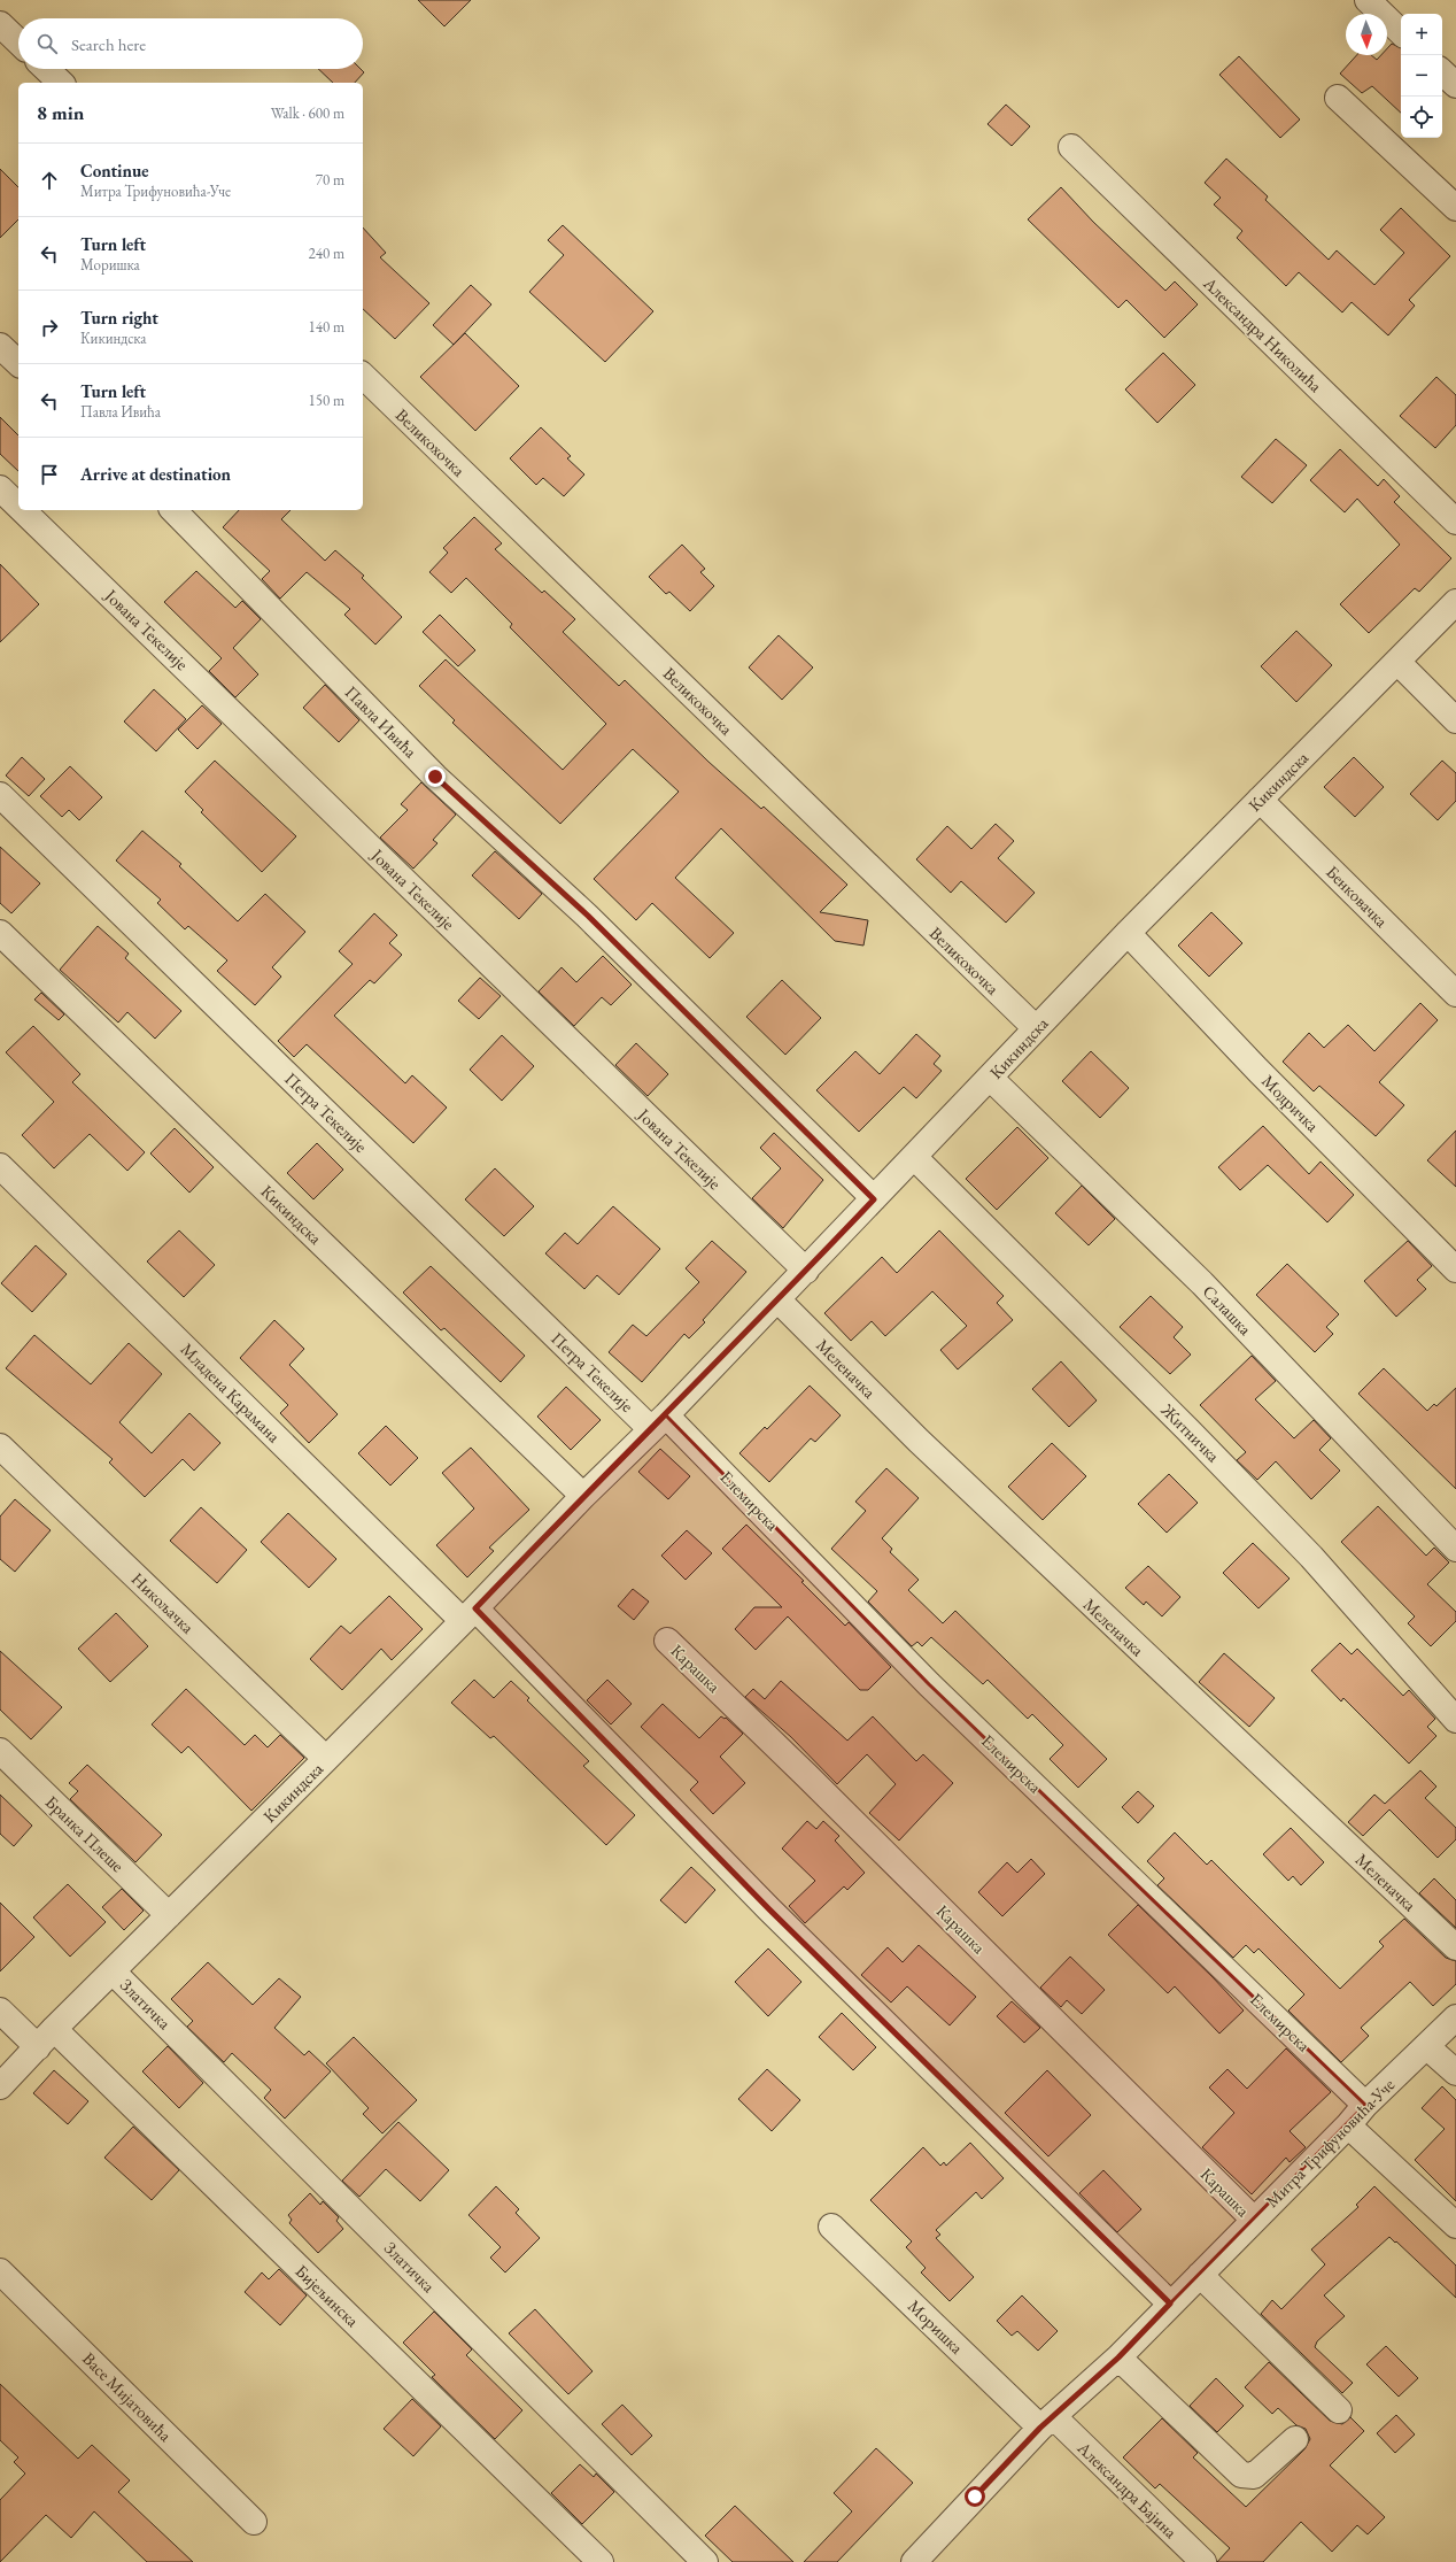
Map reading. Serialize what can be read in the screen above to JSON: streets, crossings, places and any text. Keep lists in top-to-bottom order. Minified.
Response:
{"streets":{"street":["Александра Николића","Великохочка","Јована Текелије","Павла Ивића","Кикиндска","Бенковачка","Модричка","Петра Текелије","Салашка","Меленачка","Младена Карамана","Житничка","Елемирска","Никољачка","Карашка","Бранка Плеше","Златичка","Митра Трифуновића-Уче","Бијељинска","Моришка","Васе Мијатовића","Александра Бајина"]},"crossings":[["Великохочка","Кикиндска"],["Јована Текелије","Кикиндска"],["Павла Ивића","Кикиндска"],["Кикиндска","Бенковачка"],["Кикиндска","Модричка"],["Кикиндска","Петра Текелије"],["Кикиндска","Салашка"],["Кикиндска","Меленачка"],["Кикиндска","Младена Карамана"],["Кикиндска","Житничка"],["Кикиндска","Елемирска"],["Кикиндска","Никољачка"],["Кикиндска","Бранка Плеше"],["Кикиндска","Златичка"],["Кикиндска","Бијељинска"],["Петра Текелије","Елемирска"],["Елемирска","Митра Трифуновића-Уче"],["Карашка","Митра Трифуновића-Уче"],["Митра Трифуновића-Уче","Моришка"],["Митра Трифуновића-Уче","Александра Бајина"],["Моришка","Александра Бајина"]],"north":"bottom","page":{"map_buttons":["+","−"],"search":"Search here","heading":["8 min","Walk · 600 m"],"list":[["Continue","Митра Трифуновића-Уче","70 m"],["Turn left","Моришка","240 m"],["Turn right","Кикиндска","140 m"],["Turn left","Павла Ивића","150 m"],"Arrive at destination"]}}
